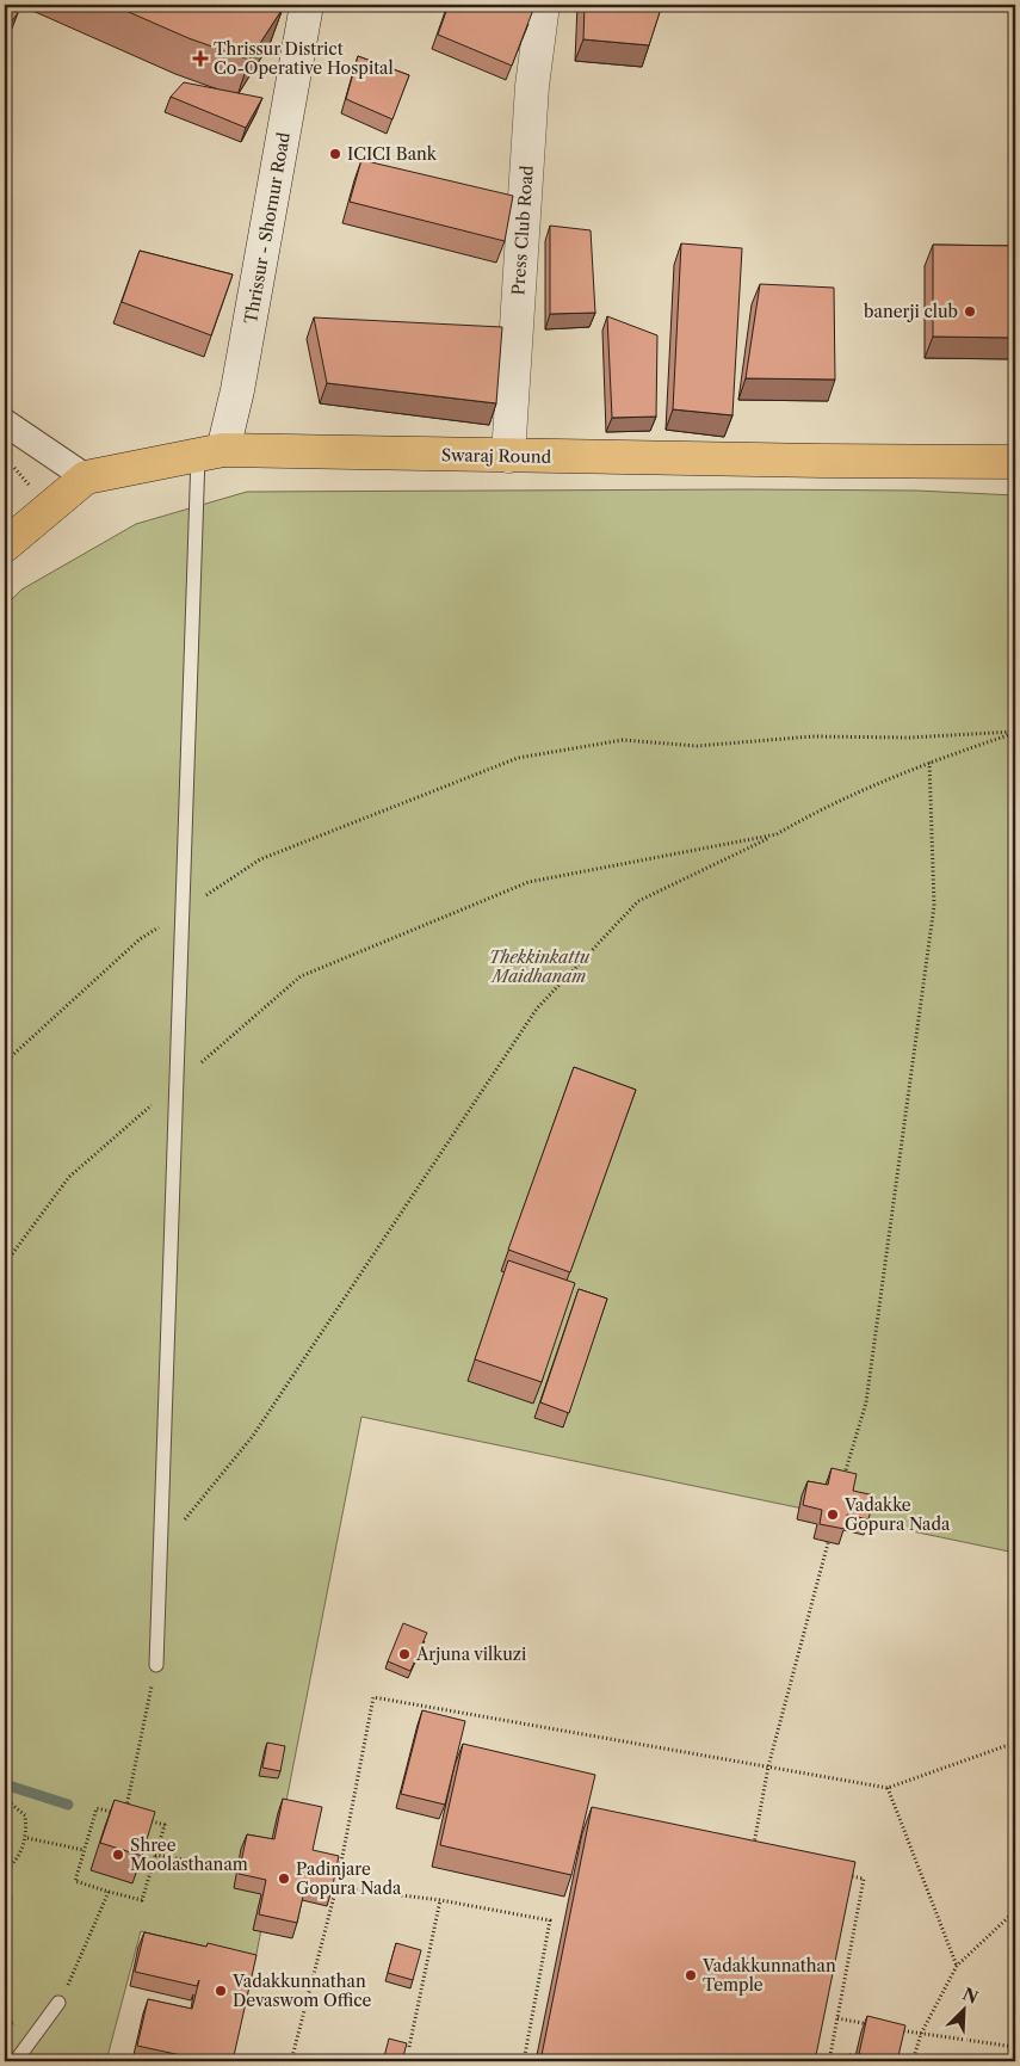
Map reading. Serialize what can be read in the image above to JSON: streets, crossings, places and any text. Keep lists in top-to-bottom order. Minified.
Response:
{"streets":{"main road":["Thrissur - Shornur Road","Press Club Road","Swaraj Round"]},"crossings":[["Thrissur - Shornur Road","Swaraj Round"],["Press Club Road","Swaraj Round"]],"parks":["Thekkinkattu Maidhanam"],"places":{"health":["Thrissur District Co-Operative Hospital"],"other":["ICICI Bank","banerji club","Vadakke Gopura Nada","Arjuna vilkuzi","Shree Moolasthanam","Padinjare Gopura Nada","Vadakkunnathan Temple","Vadakkunnathan Devaswom Office"]},"north":"top right"}
